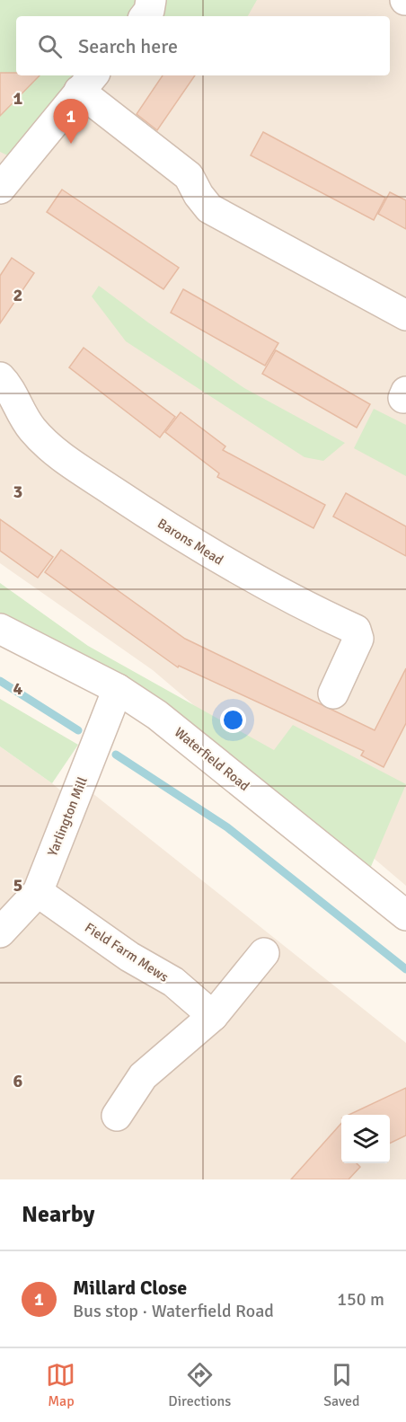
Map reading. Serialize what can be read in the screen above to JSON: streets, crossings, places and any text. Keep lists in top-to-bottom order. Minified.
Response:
{"streets":{"street":["Barons Mead","Waterfield Road","Yarlington Mill","Field Farm Mews"]},"crossings":[["Waterfield Road","Yarlington Mill"],["Yarlington Mill","Field Farm Mews"]],"page":{"search":"Search here","pins":"1","heading":"Nearby","list":[{"mark":"1","name":"Millard Close","note":"Bus stop · Waterfield Road","value":"150 m"}],"nav":["Map","Directions","Saved"]},"grid":{"rows":["1","2","3","4","5","6"]}}
